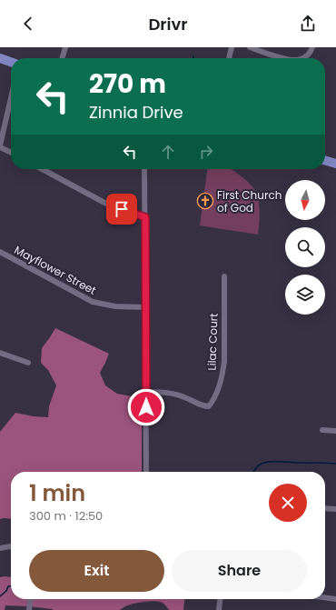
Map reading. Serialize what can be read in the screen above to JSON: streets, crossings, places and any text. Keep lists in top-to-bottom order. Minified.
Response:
{"streets":{"street":["Mayflower Street","Lilac Court"]},"places":{"church":["First Church of God"]},"north":"bottom","page":{"header":"Drivr","turn":["270 m","Zinnia Drive"],"heading":["1 min","300 m · 12:50"],"buttons":["Exit","Share"]}}
